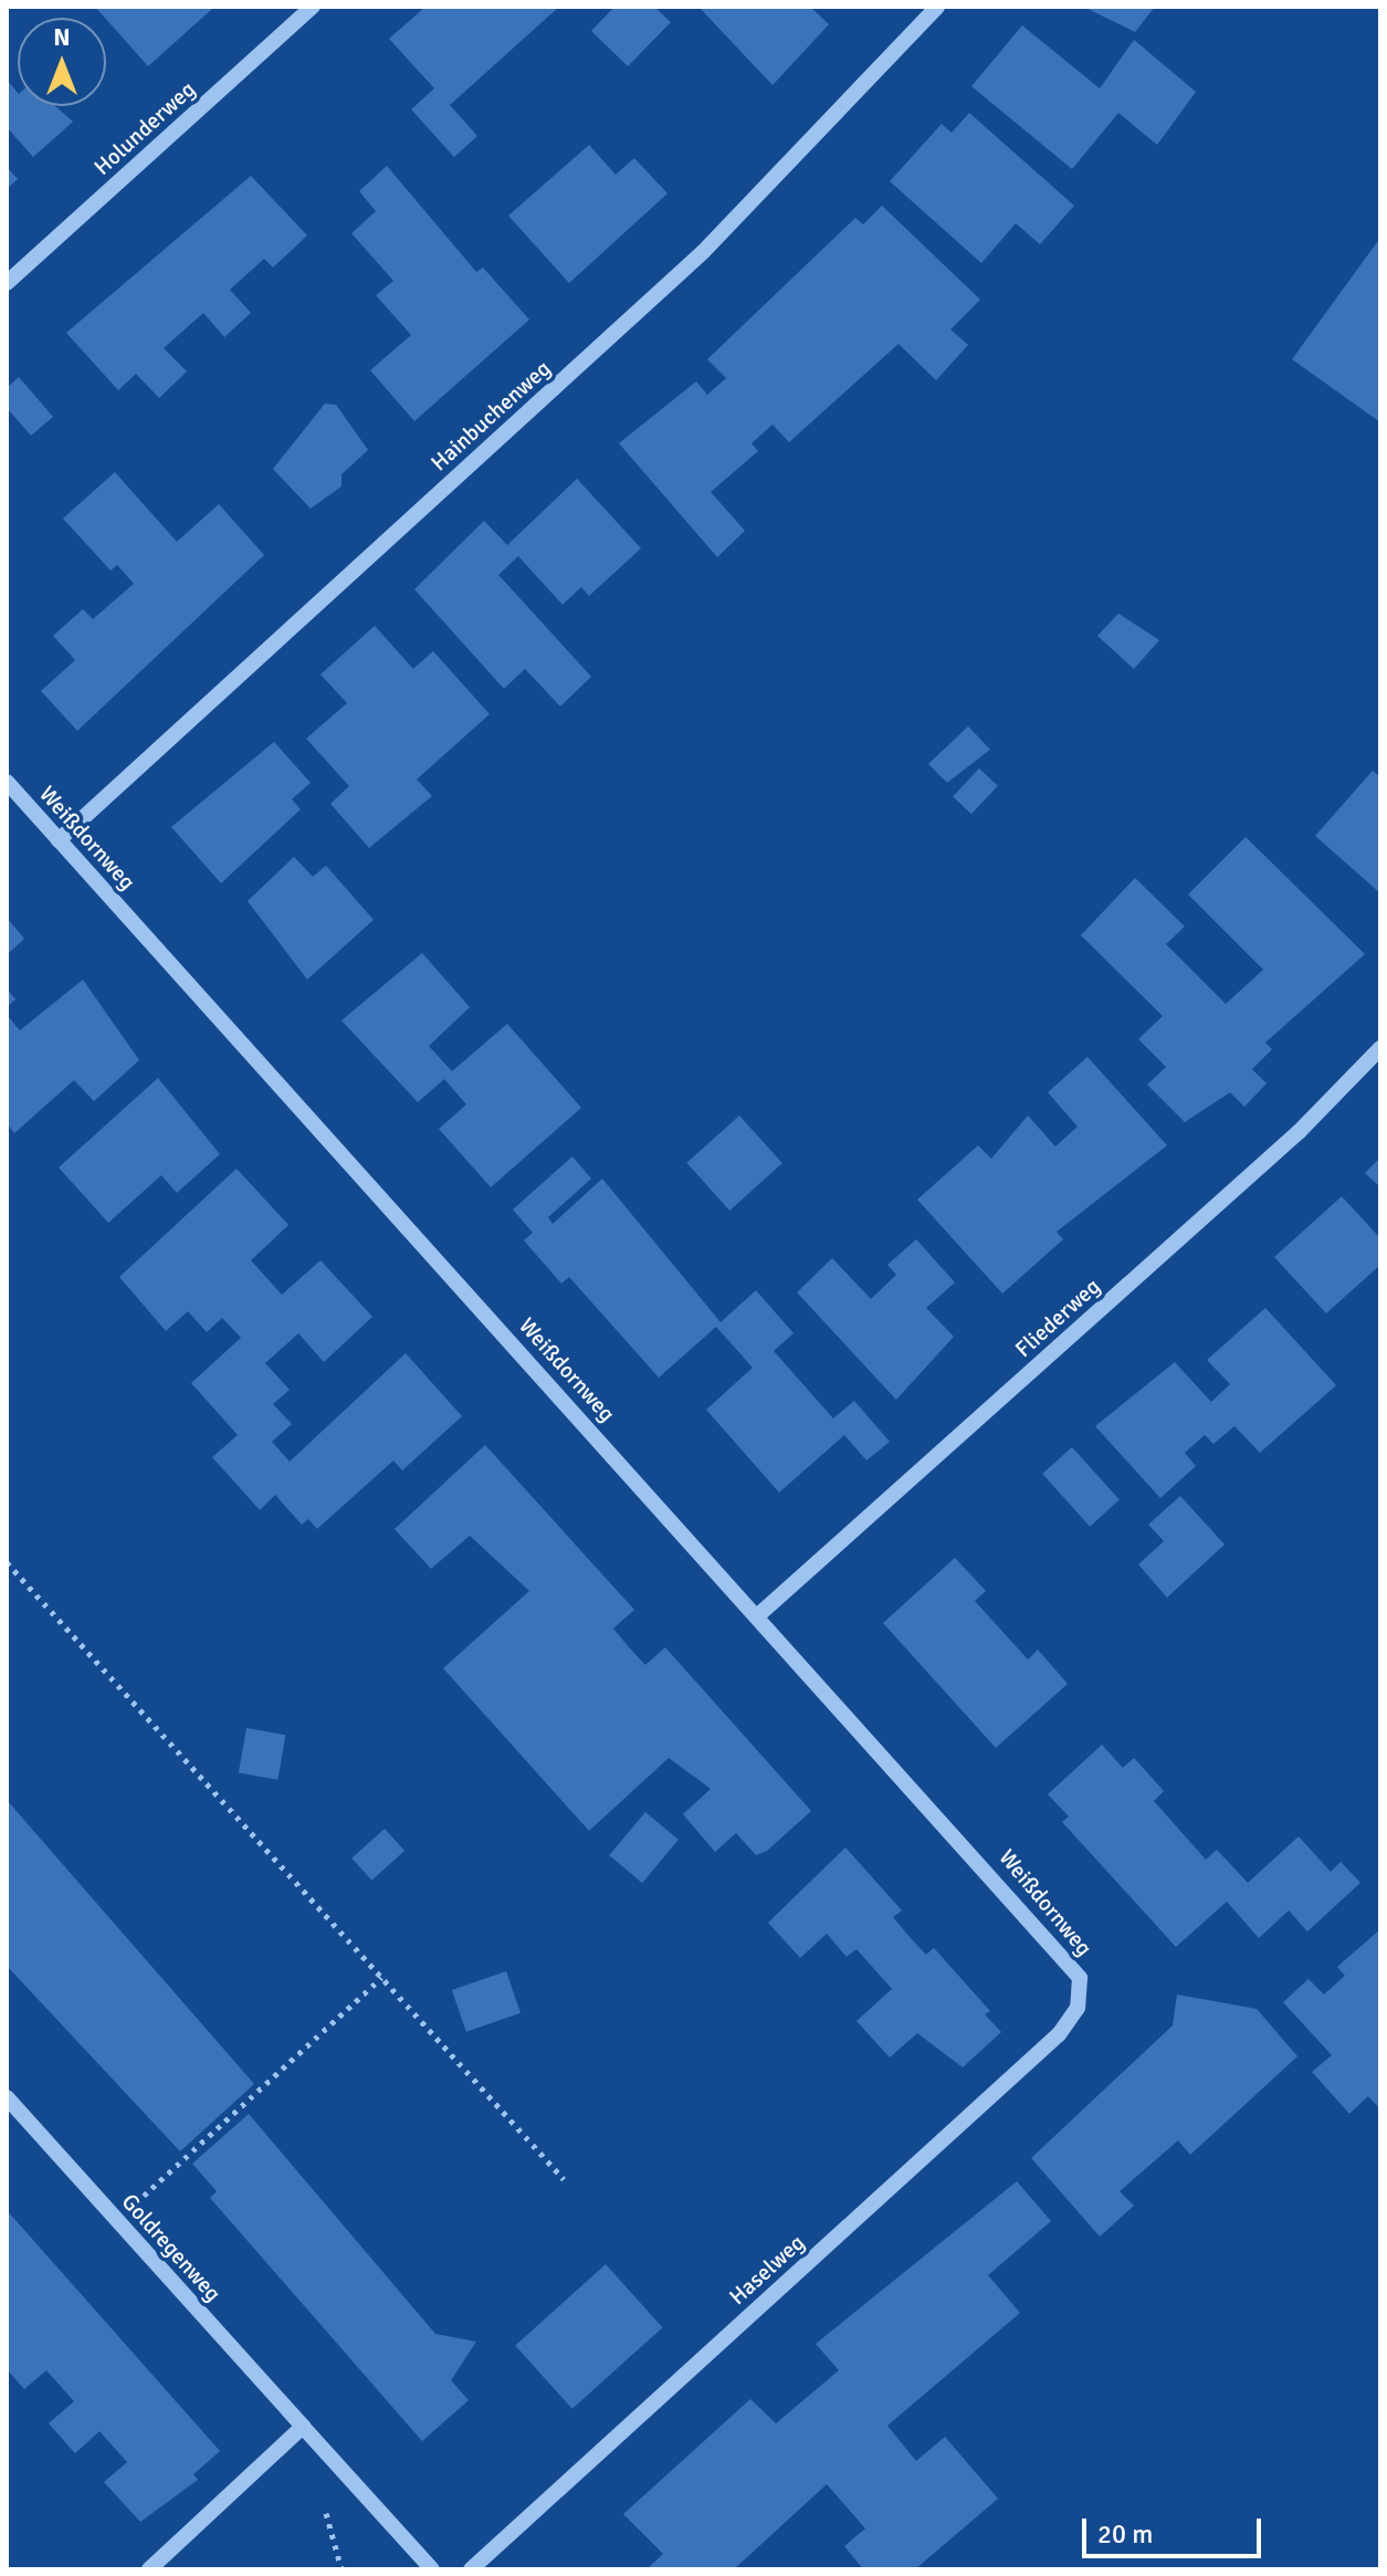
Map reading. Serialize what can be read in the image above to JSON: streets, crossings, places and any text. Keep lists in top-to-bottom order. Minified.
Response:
{"streets":{"street":["Holunderweg","Hainbuchenweg","Weißdornweg","Fliederweg","Goldregenweg","Haselweg"]},"crossings":[["Hainbuchenweg","Weißdornweg"],["Weißdornweg","Fliederweg"],["Weißdornweg","Haselweg"]],"scale_bar":"20 m","north":"top"}
